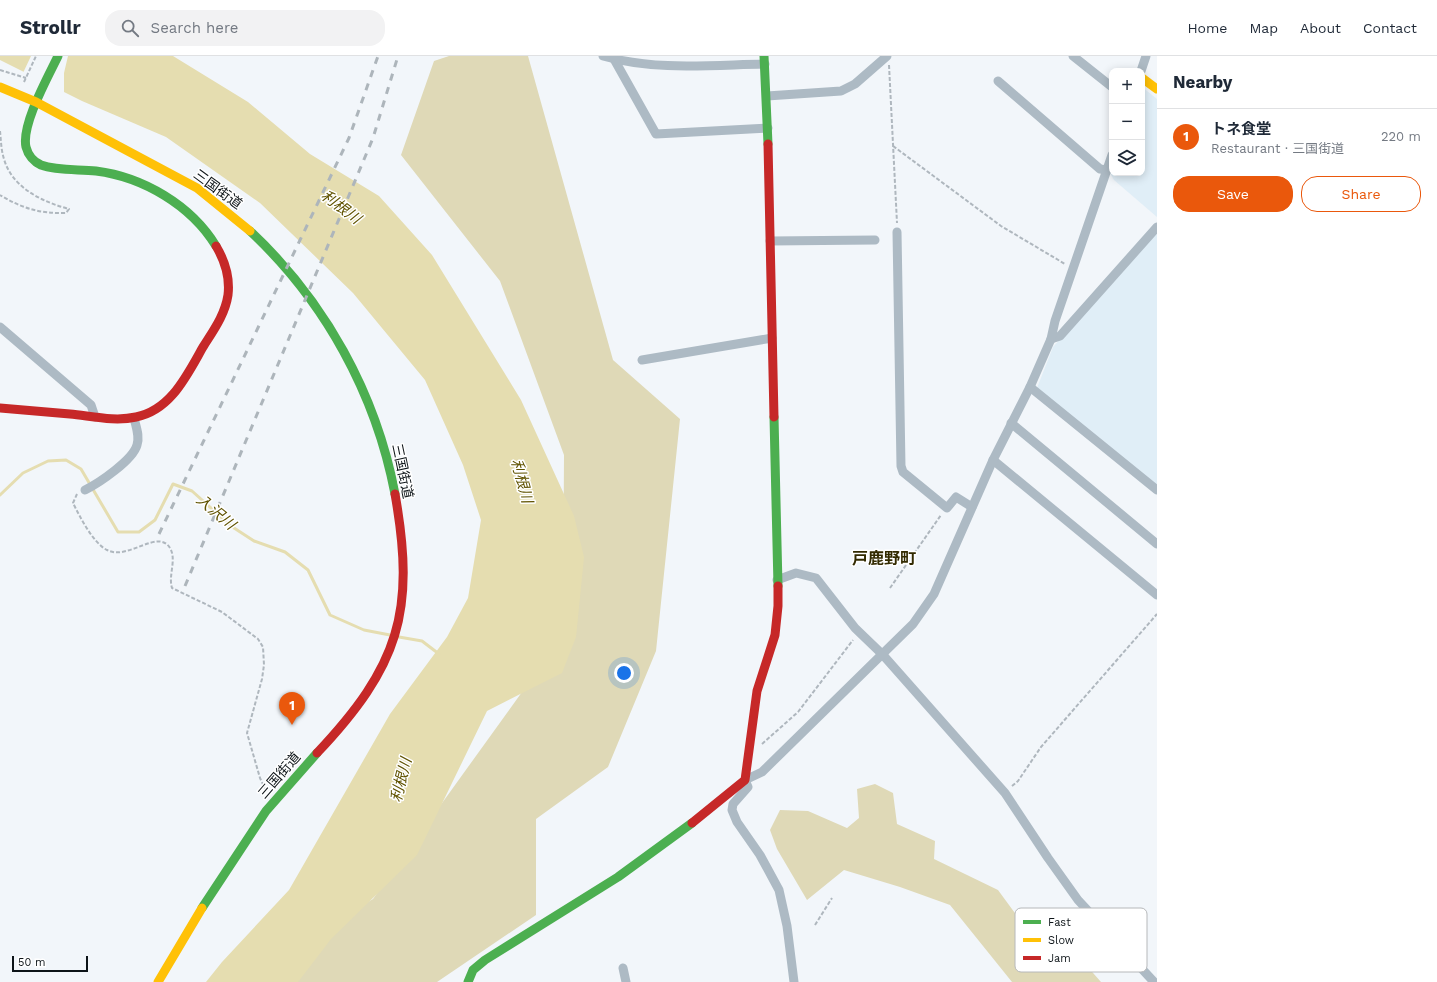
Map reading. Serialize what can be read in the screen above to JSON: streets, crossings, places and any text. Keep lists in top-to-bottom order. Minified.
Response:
{"streets":{"main road":["三国街道"]},"districts":["戸鹿野町"],"water":["利根川","入沢川"],"legend":["Fast","Slow","Jam"],"scale_bar":"50 m","page":{"header":"Strollr","search":"Search here","nav":["Home","Map","About","Contact"],"heading":"Nearby","map_buttons":["+","−"],"list":[{"mark":"1","name":"トネ食堂","note":"Restaurant · 三国街道","value":"220 m"}],"buttons":["Save","Share"],"pins":"1","scale":"50 m"}}
